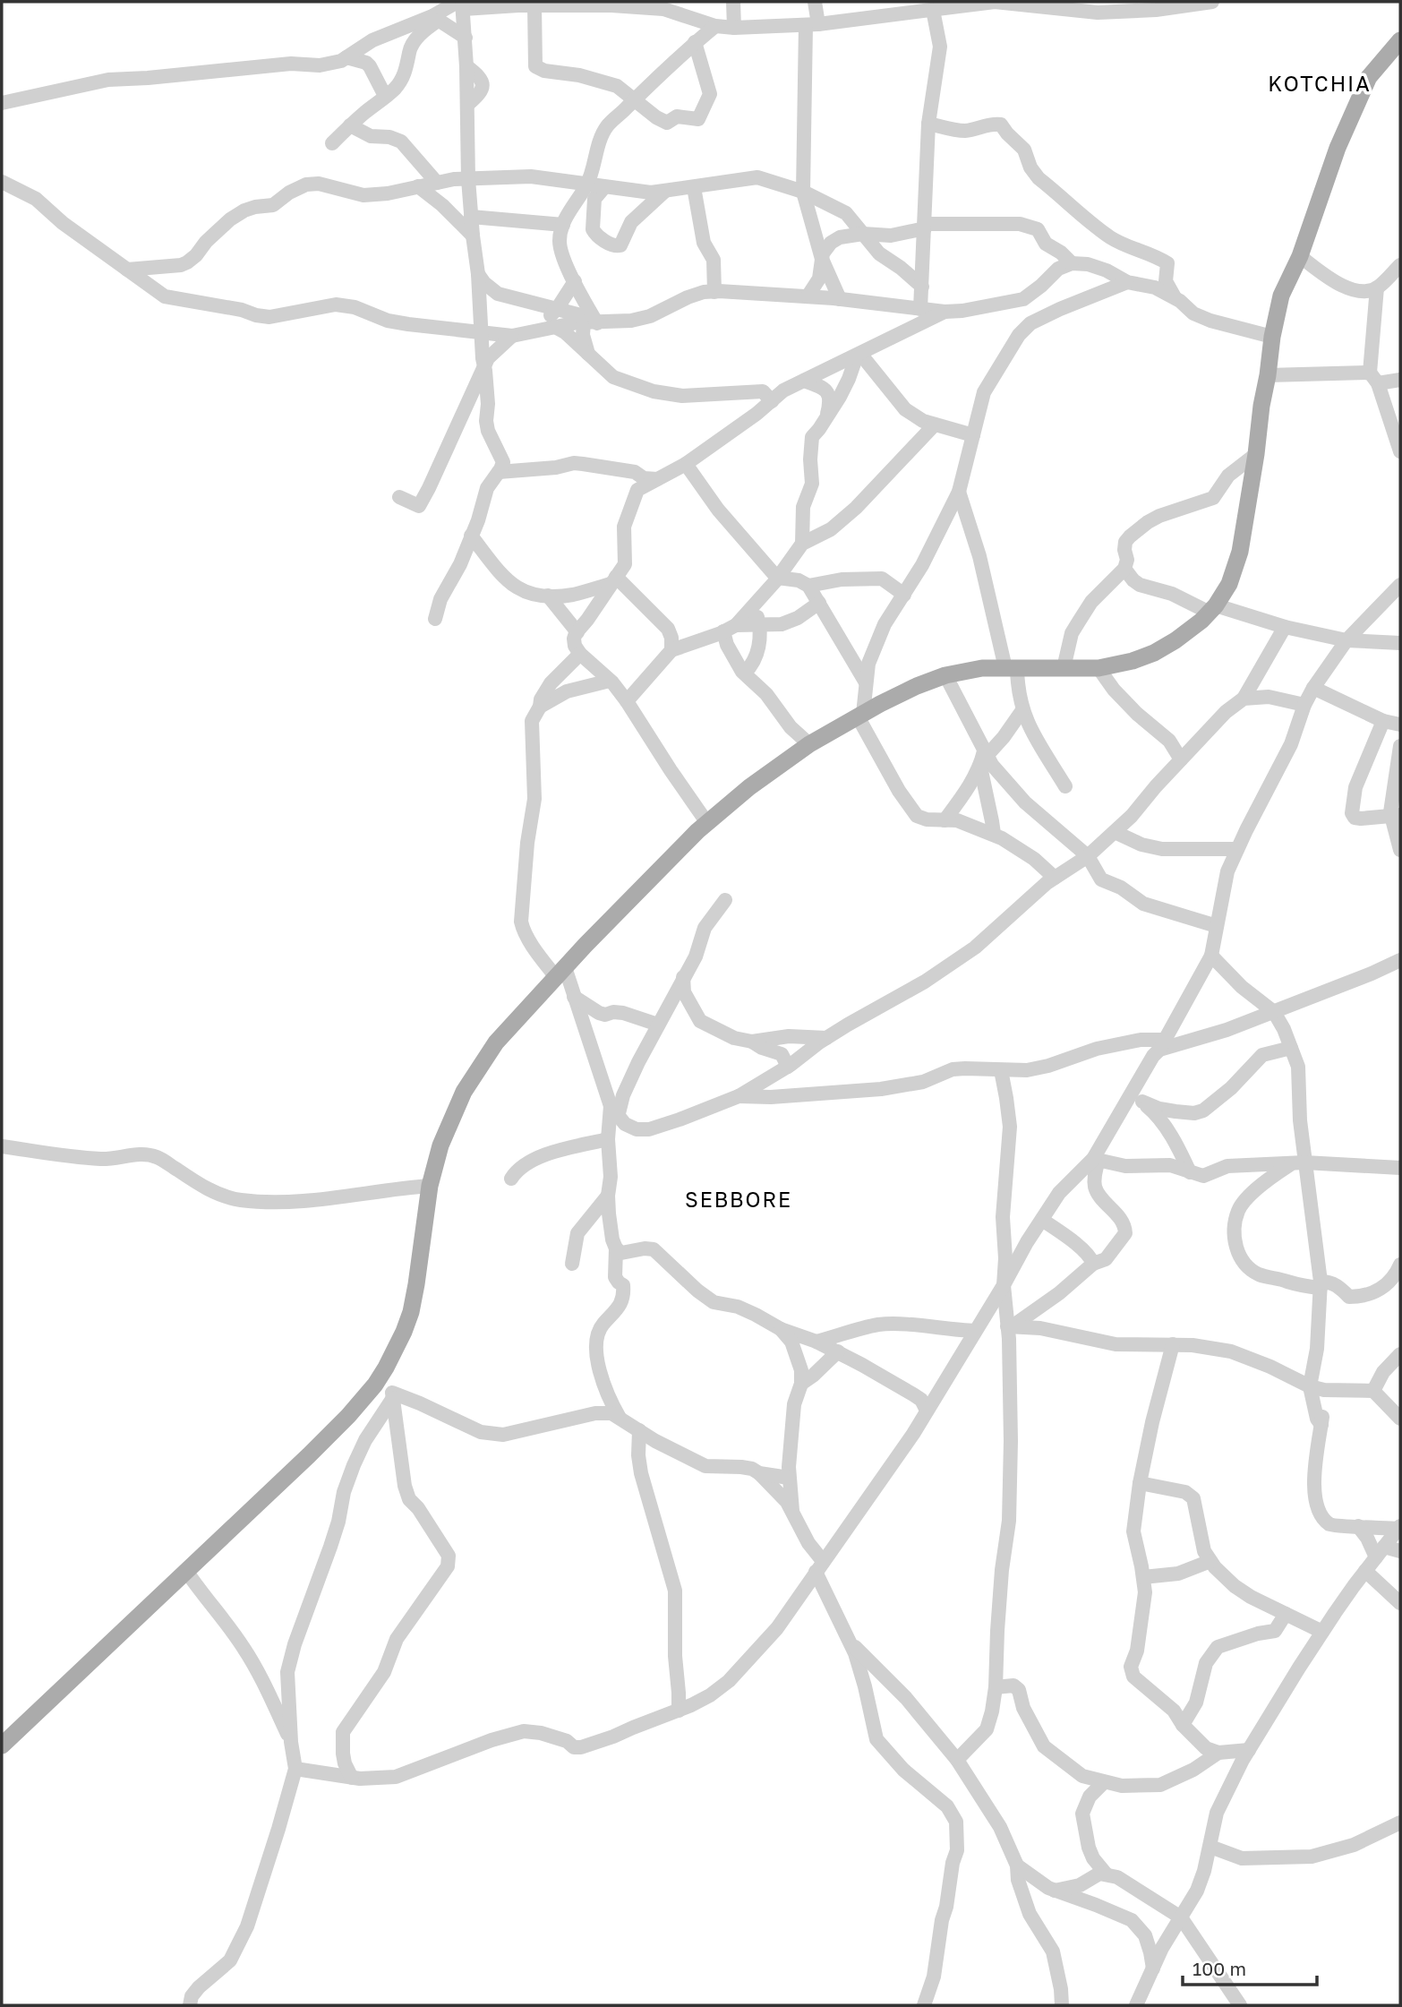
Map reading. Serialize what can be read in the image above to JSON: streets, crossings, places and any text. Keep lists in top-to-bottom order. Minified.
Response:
{"districts":["KOTCHIA","SEBBORE"],"scale_bar":"100 m"}
